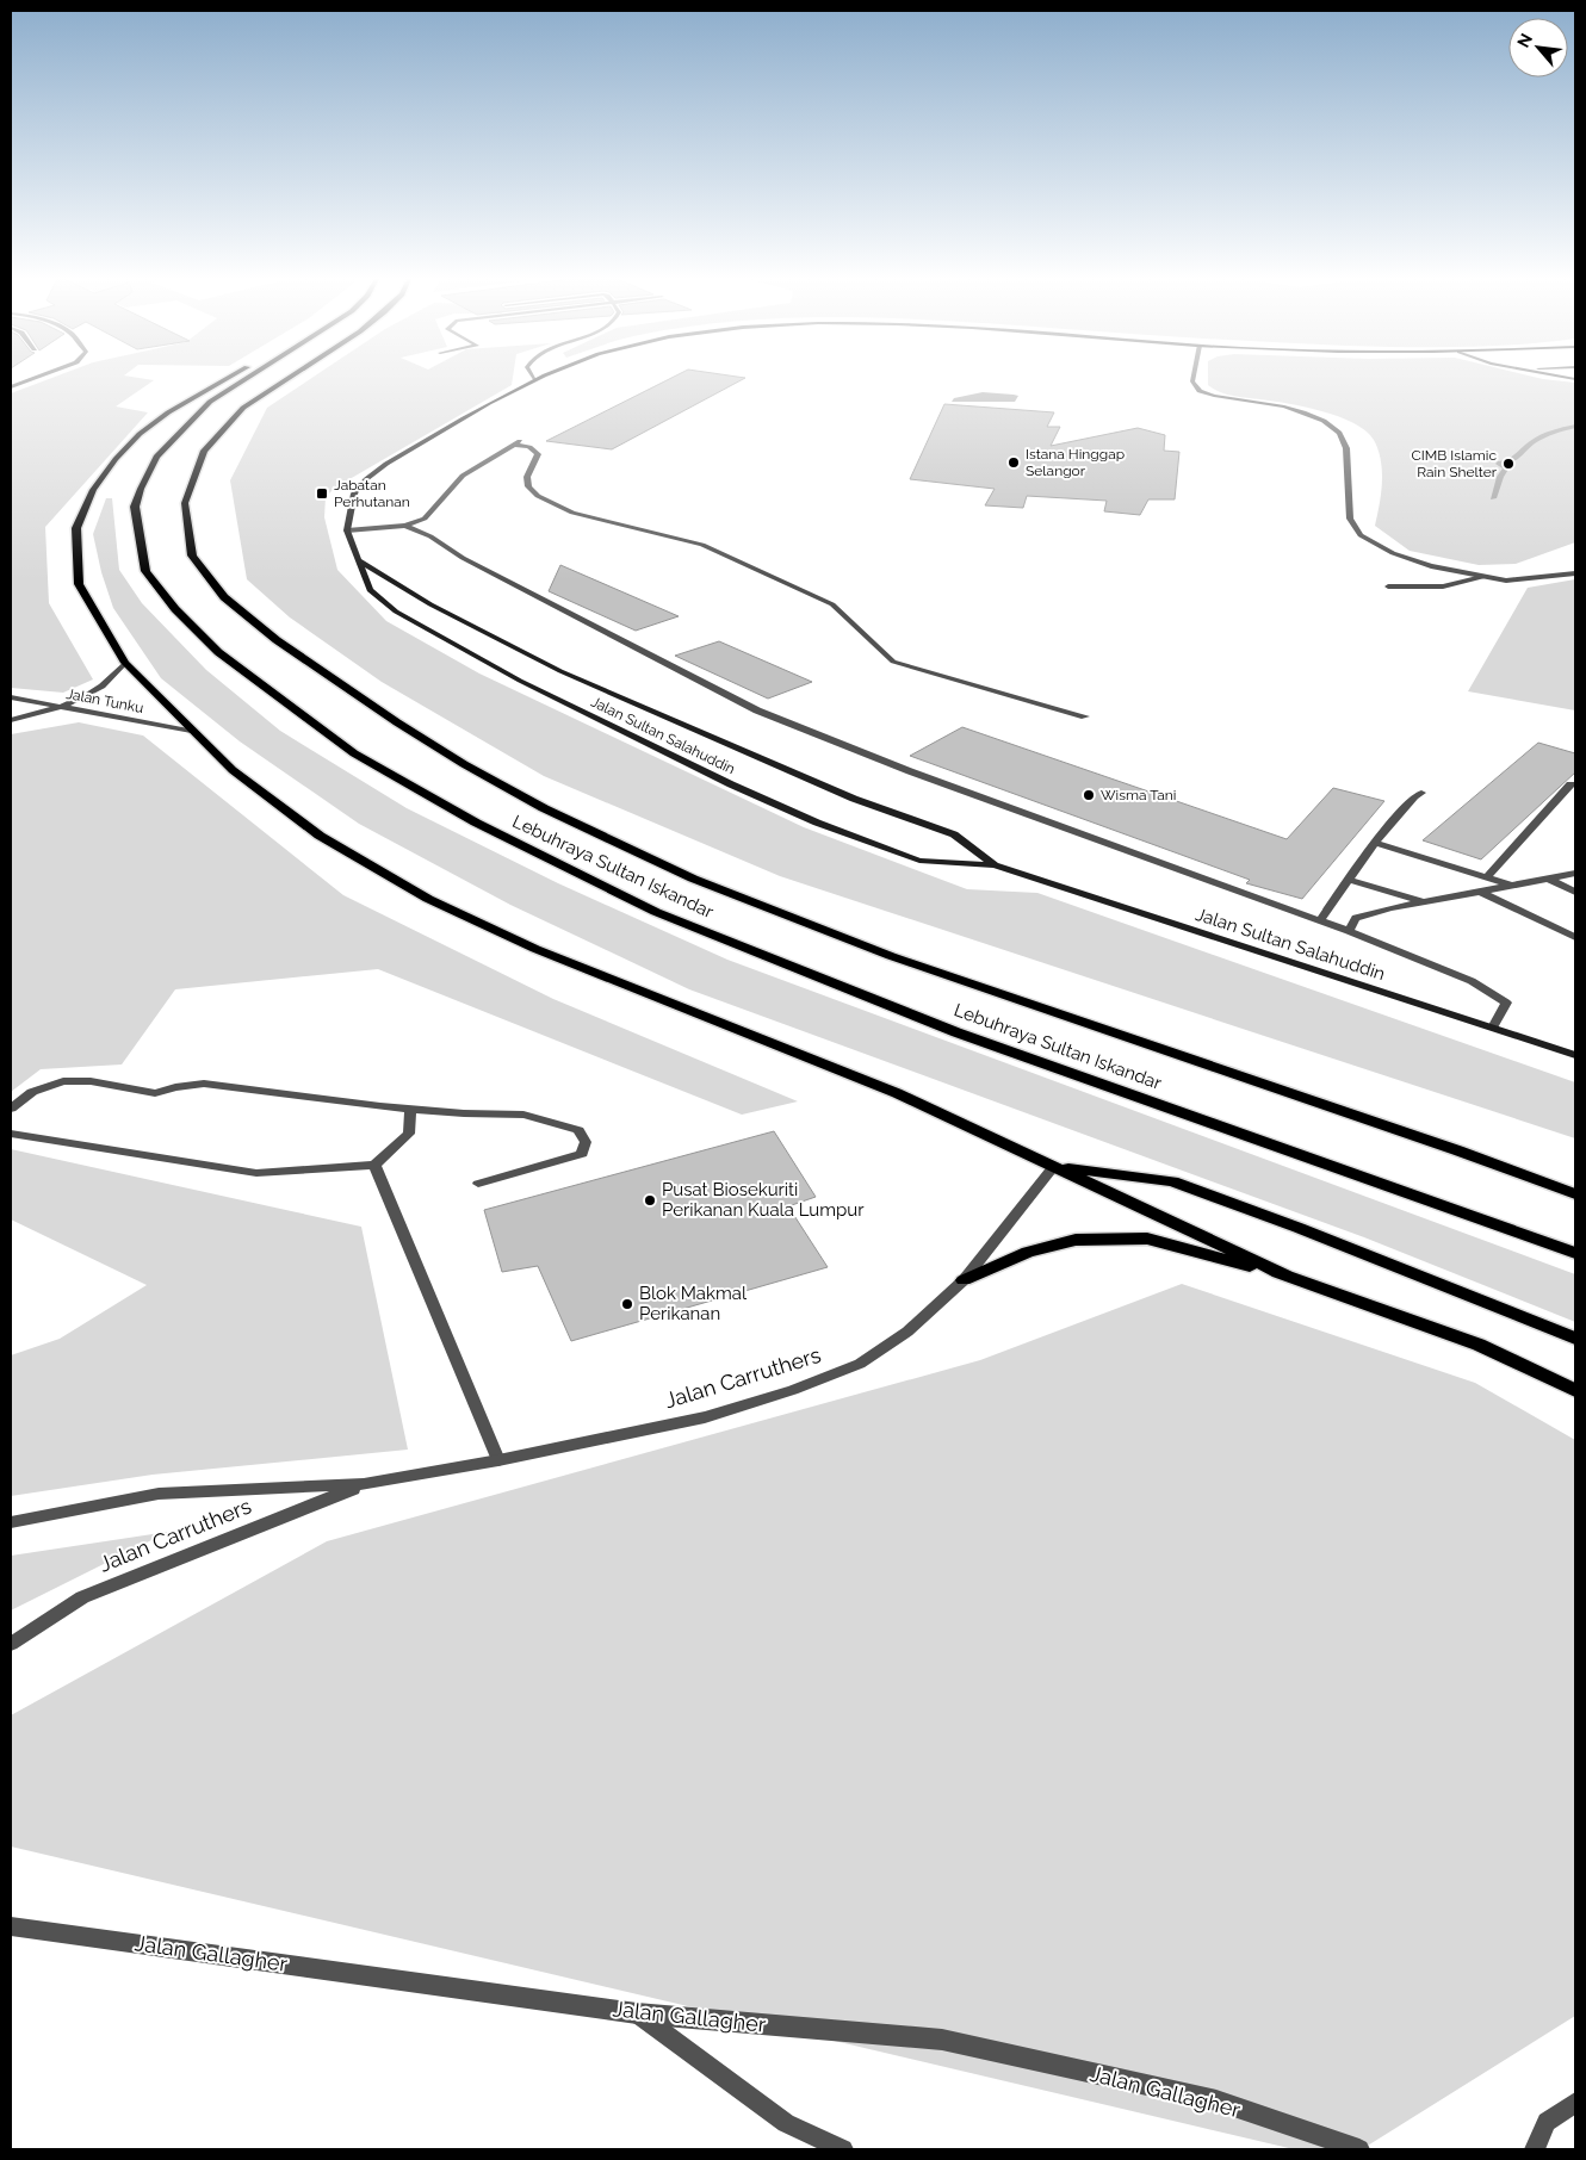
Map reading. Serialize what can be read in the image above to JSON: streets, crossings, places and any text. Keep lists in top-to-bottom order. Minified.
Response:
{"streets":{"main road":["Lebuhraya Sultan Iskandar"],"street":["Jalan Tunku","Jalan Sultan Salahuddin","Jalan Carruthers","Jalan Gallagher"]},"places":{"other":["Istana Hinggap Selangor","CIMB Islamic Rain Shelter","Wisma Tani","Pusat Biosekuriti Perikanan Kuala Lumpur","Blok Makmal Perikanan"],"transit":["Jabatan Perhutanan"]},"north":"top left"}
